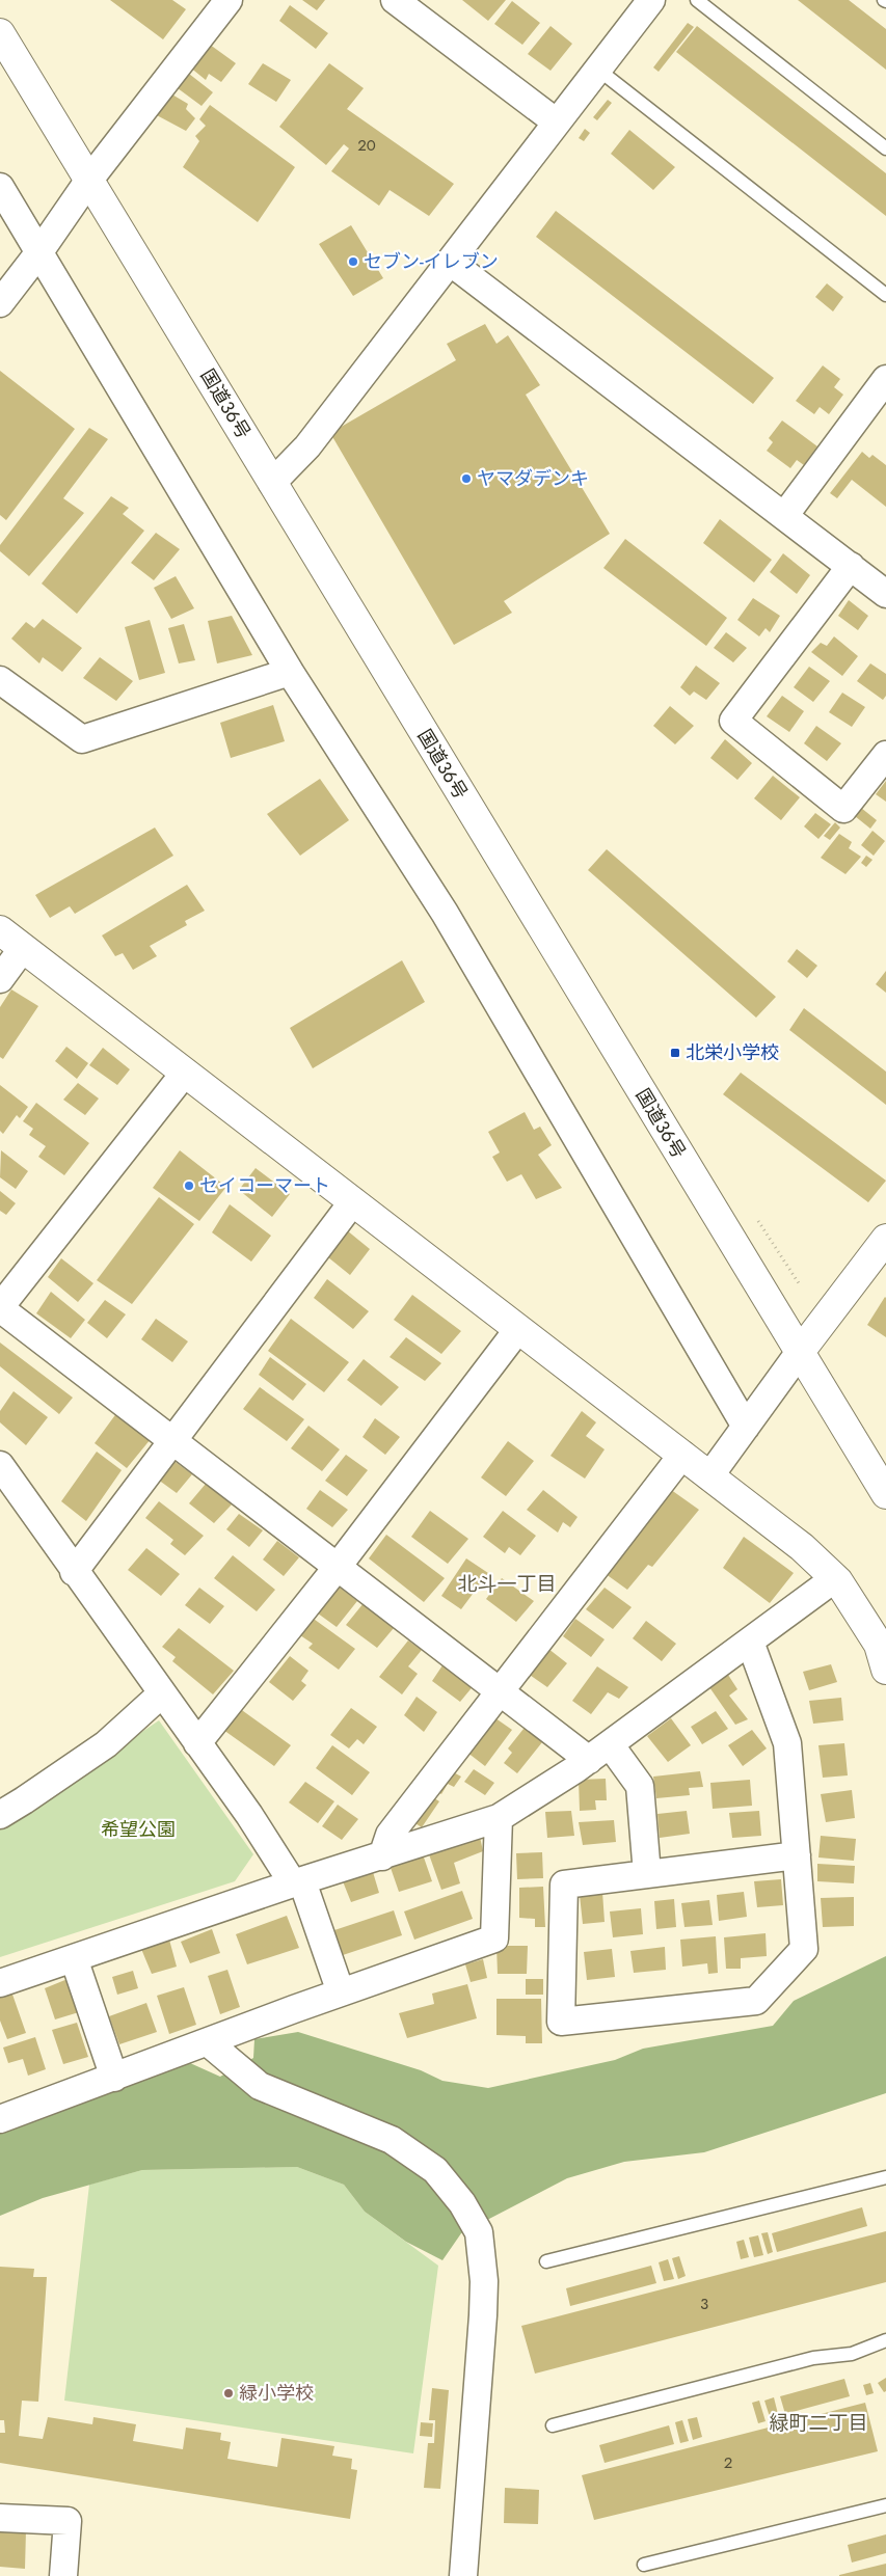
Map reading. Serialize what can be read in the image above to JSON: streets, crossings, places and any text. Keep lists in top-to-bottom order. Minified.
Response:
{"streets":{"main road":["国道36号"]},"districts":["北斗一丁目","緑町二丁目"],"parks":["希望公園"],"places":{"other":["セブン-イレブン","ヤマダデンキ","セイコーマート","緑小学校"],"transit":["北栄小学校"]},"house_numbers":["20","3","2"]}
